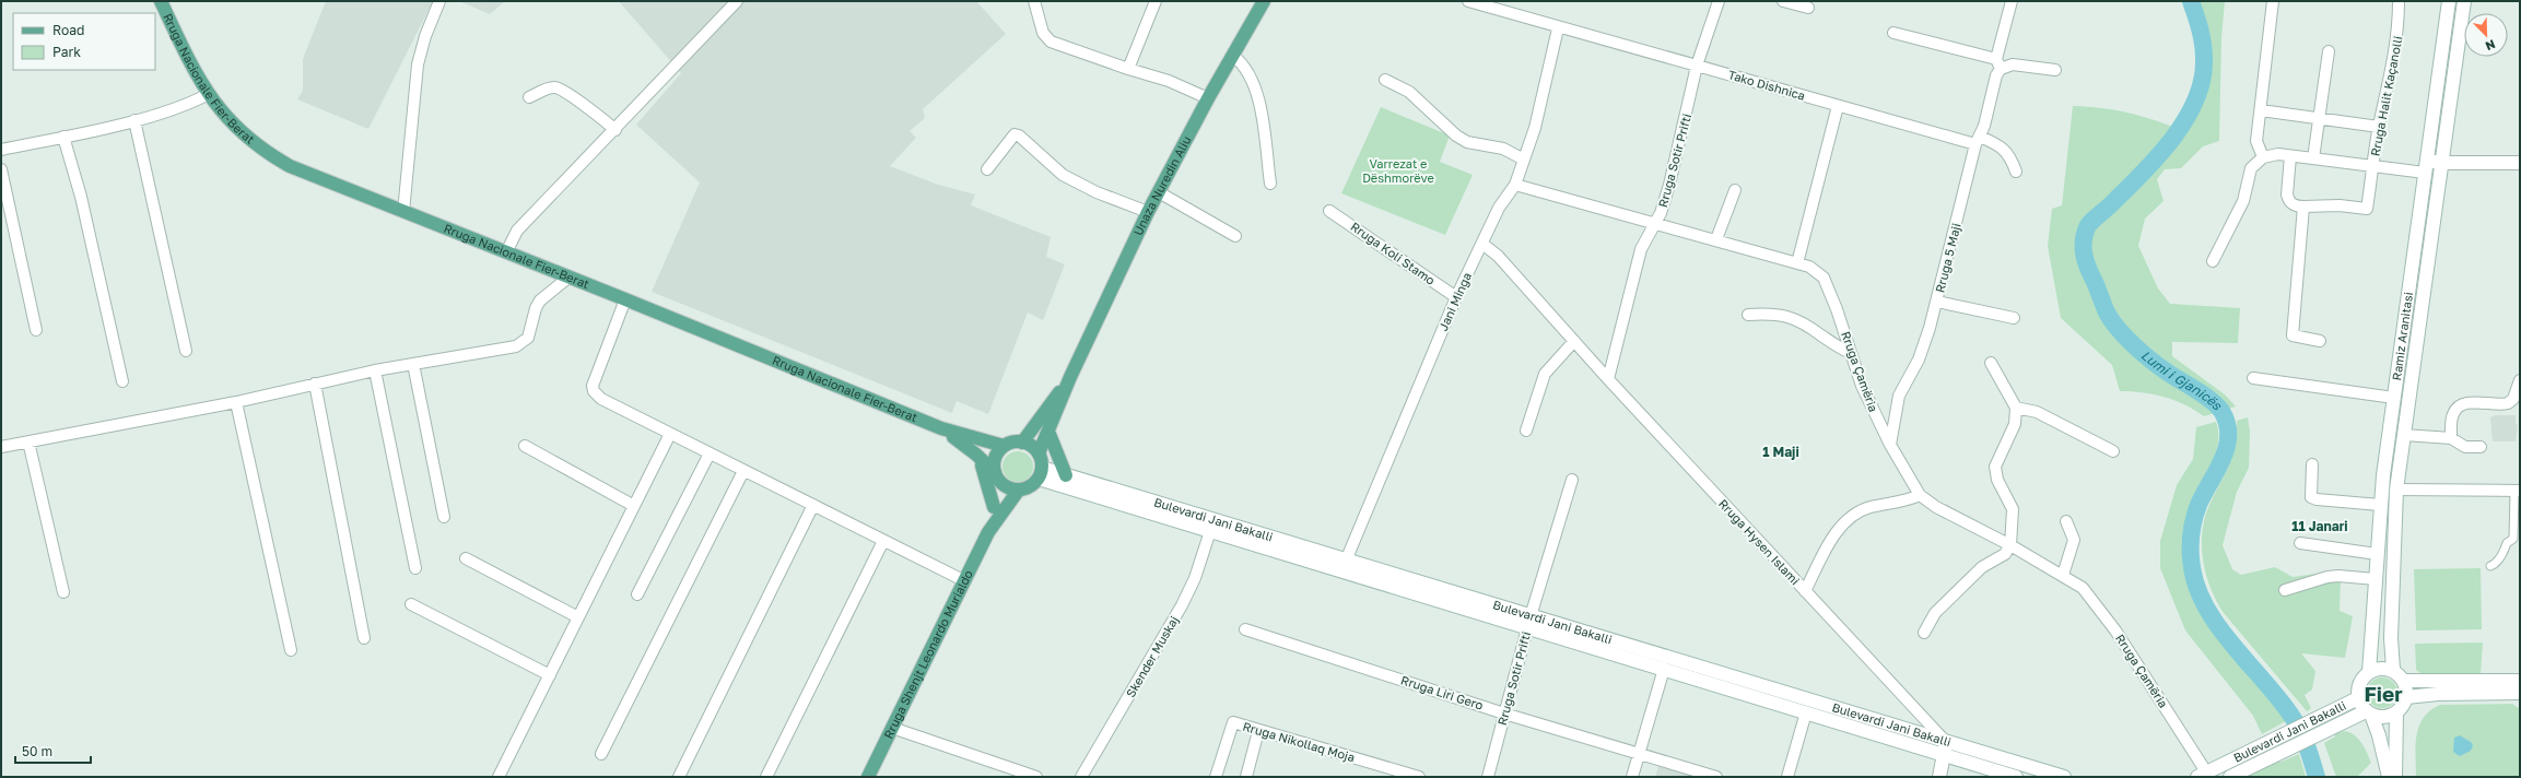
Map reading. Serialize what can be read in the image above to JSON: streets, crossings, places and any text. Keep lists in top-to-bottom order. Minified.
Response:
{"streets":{"main road":["Rruga Nacionale Fier-Berat","Unaza Nuredin Aliu","Ramiz Aranitasi","Bulevardi Jani Bakalli","Rruga Shenjt Leonardo Murialdo"],"street":["Tako Dishnica","Rruga Halit Kaçanolli","Rruga Sotir Prifti","Rruga Koli Stamo","Rruga 5 Maji","Jani Minga","Rruga Çamëria","Rruga Hysen Islami","Skender Muskaj","Rruga Liri Gero","Rruga Nikollaq Moja"]},"crossings":[["Rruga Nacionale Fier-Berat","Unaza Nuredin Aliu"],["Rruga Nacionale Fier-Berat","Bulevardi Jani Bakalli"],["Rruga Nacionale Fier-Berat","Rruga Shenjt Leonardo Murialdo"],["Tako Dishnica","Rruga Sotir Prifti"],["Tako Dishnica","Rruga 5 Maji"],["Tako Dishnica","Jani Minga"],["Rruga Halit Kaçanolli","Ramiz Aranitasi"],["Rruga Sotir Prifti","Rruga Çamëria"],["Rruga Sotir Prifti","Bulevardi Jani Bakalli"],["Rruga Sotir Prifti","Rruga Hysen Islami"],["Rruga Sotir Prifti","Rruga Liri Gero"],["Unaza Nuredin Aliu","Bulevardi Jani Bakalli"],["Unaza Nuredin Aliu","Rruga Shenjt Leonardo Murialdo"],["Rruga Koli Stamo","Jani Minga"],["Rruga 5 Maji","Rruga Çamëria"],["Jani Minga","Rruga Çamëria"],["Jani Minga","Bulevardi Jani Bakalli"],["Jani Minga","Rruga Hysen Islami"],["Ramiz Aranitasi","Bulevardi Jani Bakalli"],["Rruga Çamëria","Bulevardi Jani Bakalli"],["Bulevardi Jani Bakalli","Rruga Hysen Islami"],["Bulevardi Jani Bakalli","Rruga Shenjt Leonardo Murialdo"],["Bulevardi Jani Bakalli","Skender Muskaj"]],"districts":["1 Maji","11 Janari","Fier"],"water":["Lumi i Gjanicës"],"parks":["Varrezat e Dëshmorëve"],"legend":["Road","Park"],"scale_bar":"50 m","north":"bottom right"}
